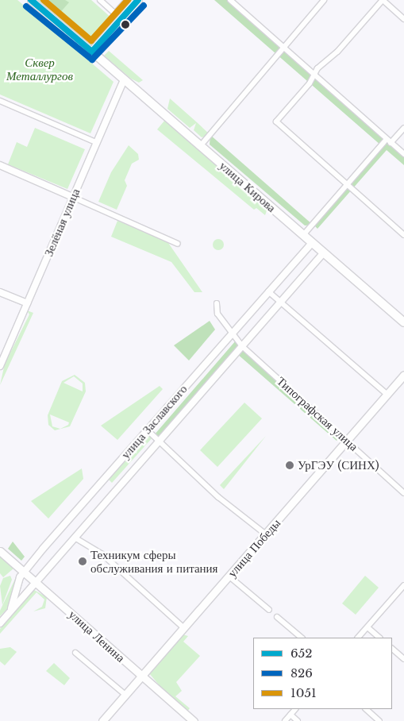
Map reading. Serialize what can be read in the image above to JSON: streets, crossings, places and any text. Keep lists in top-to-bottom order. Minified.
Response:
{"streets":{"main road":["улица Кирова","улица Победы","улица Ленина"],"street":["Зелёная улица","Типографская улица","улица Заславского"]},"crossings":[["улица Кирова","Зелёная улица"],["улица Кирова","улица Заславского"],["Типографская улица","улица Заславского"],["Типографская улица","улица Победы"],["улица Заславского","улица Ленина"],["улица Победы","улица Ленина"]],"parks":["Сквер Металлургов"],"places":["УрГЭУ (СИНХ)","Техникум сферы обслуживания и питания"],"lines":["transit line 652","transit line 1051","transit line 826"],"legend":["652","826","1051"]}
